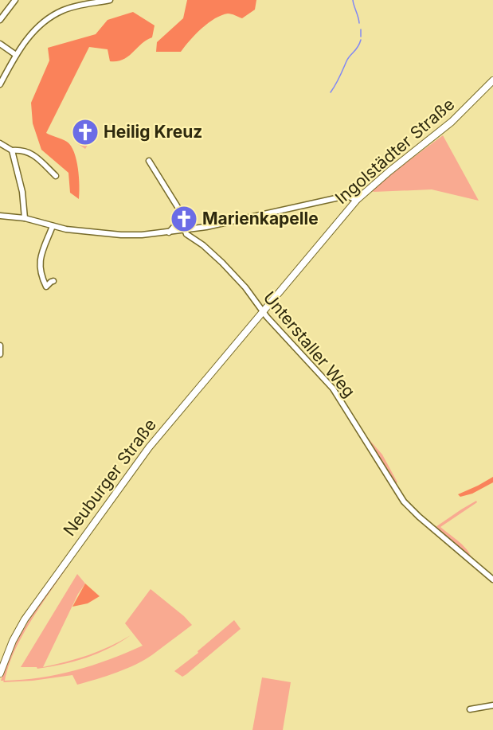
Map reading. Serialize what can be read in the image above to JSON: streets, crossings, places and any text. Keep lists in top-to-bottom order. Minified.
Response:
{"streets":{"main road":["Ingolstädter Straße","Neuburger Straße"],"street":["Unterstaller Weg"]},"crossings":[["Ingolstädter Straße","Unterstaller Weg"],["Ingolstädter Straße","Neuburger Straße"],["Unterstaller Weg","Neuburger Straße"]],"places":{"church":["Heilig Kreuz","Marienkapelle"]}}
